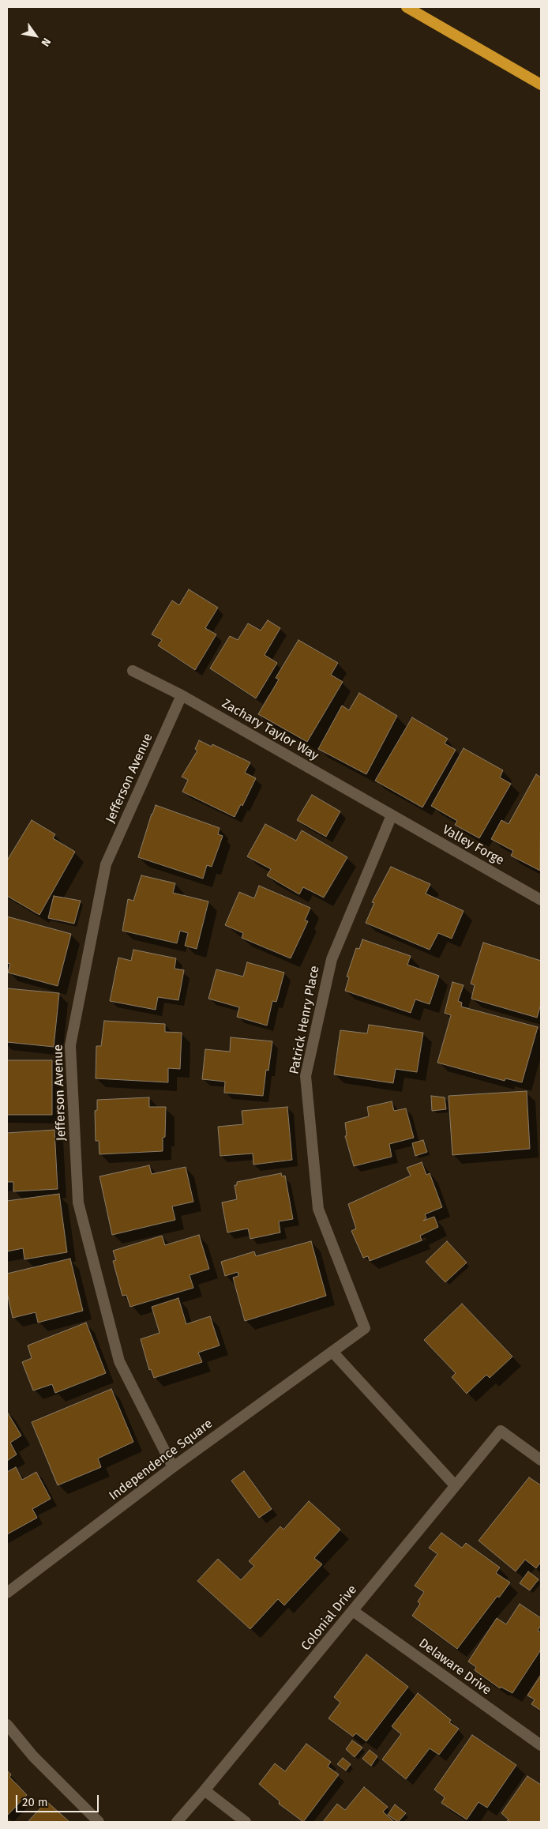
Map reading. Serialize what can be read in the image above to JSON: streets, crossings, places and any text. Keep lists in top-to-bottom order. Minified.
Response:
{"streets":{"street":["Zachary Taylor Way","Jefferson Avenue","Valley Forge","Patrick Henry Place","Independence Square","Colonial Drive","Delaware Drive"]},"crossings":[["Zachary Taylor Way","Jefferson Avenue"],["Zachary Taylor Way","Valley Forge"],["Zachary Taylor Way","Patrick Henry Place"],["Jefferson Avenue","Independence Square"],["Valley Forge","Patrick Henry Place"],["Patrick Henry Place","Independence Square"],["Colonial Drive","Delaware Drive"]],"scale_bar":"20 m","north":"bottom right"}
